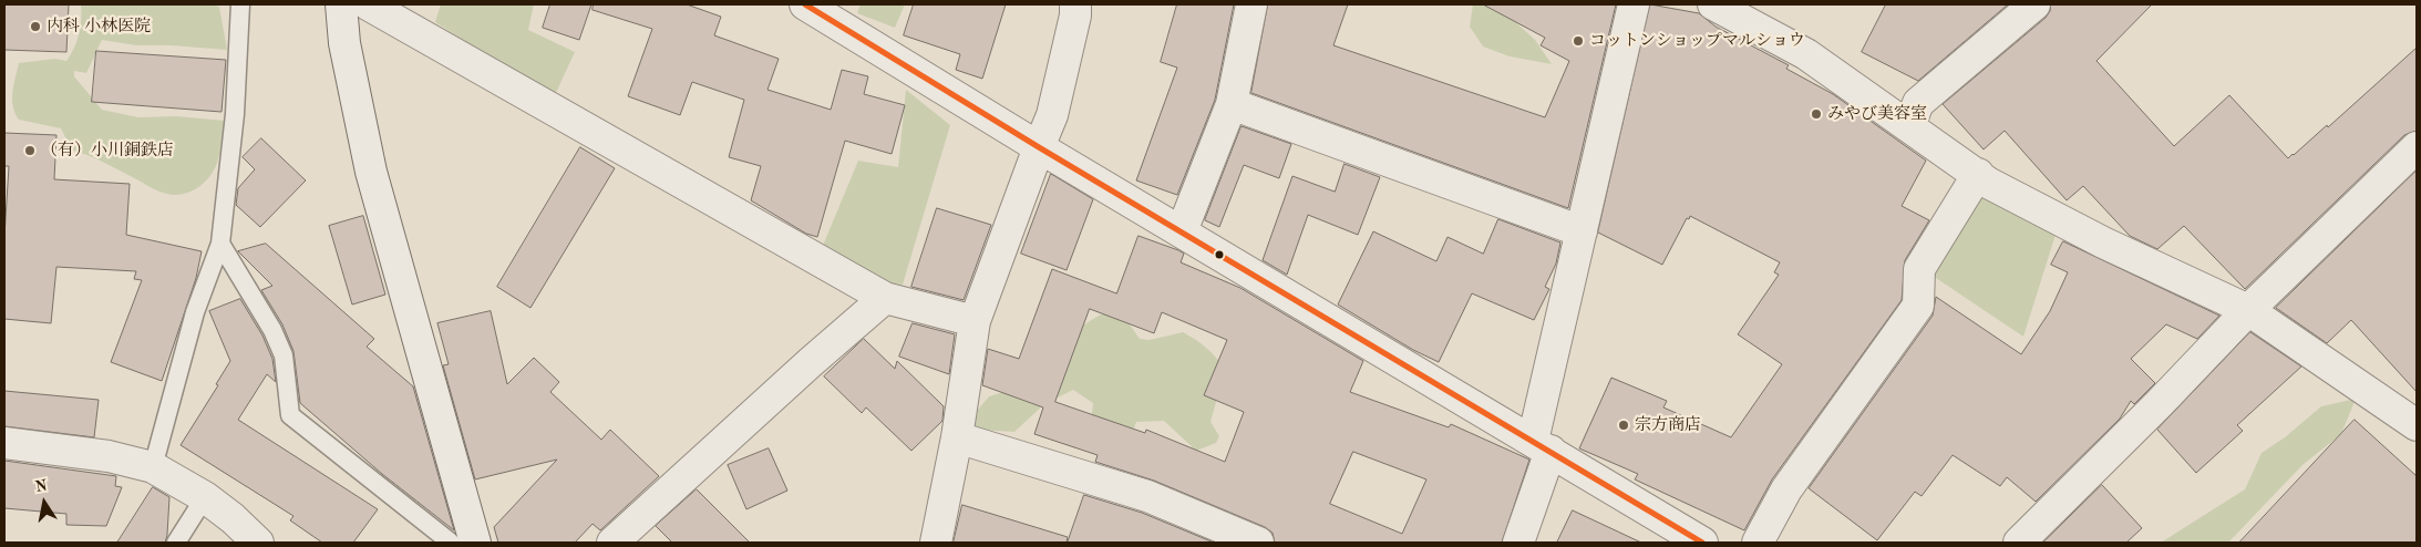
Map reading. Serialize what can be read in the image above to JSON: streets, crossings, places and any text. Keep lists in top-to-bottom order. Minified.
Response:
{"places":["内科 小林医院","コットンショップマルショウ","みやび美容室","（有）小川銅鉄店","宗方商店"],"north":"top"}
